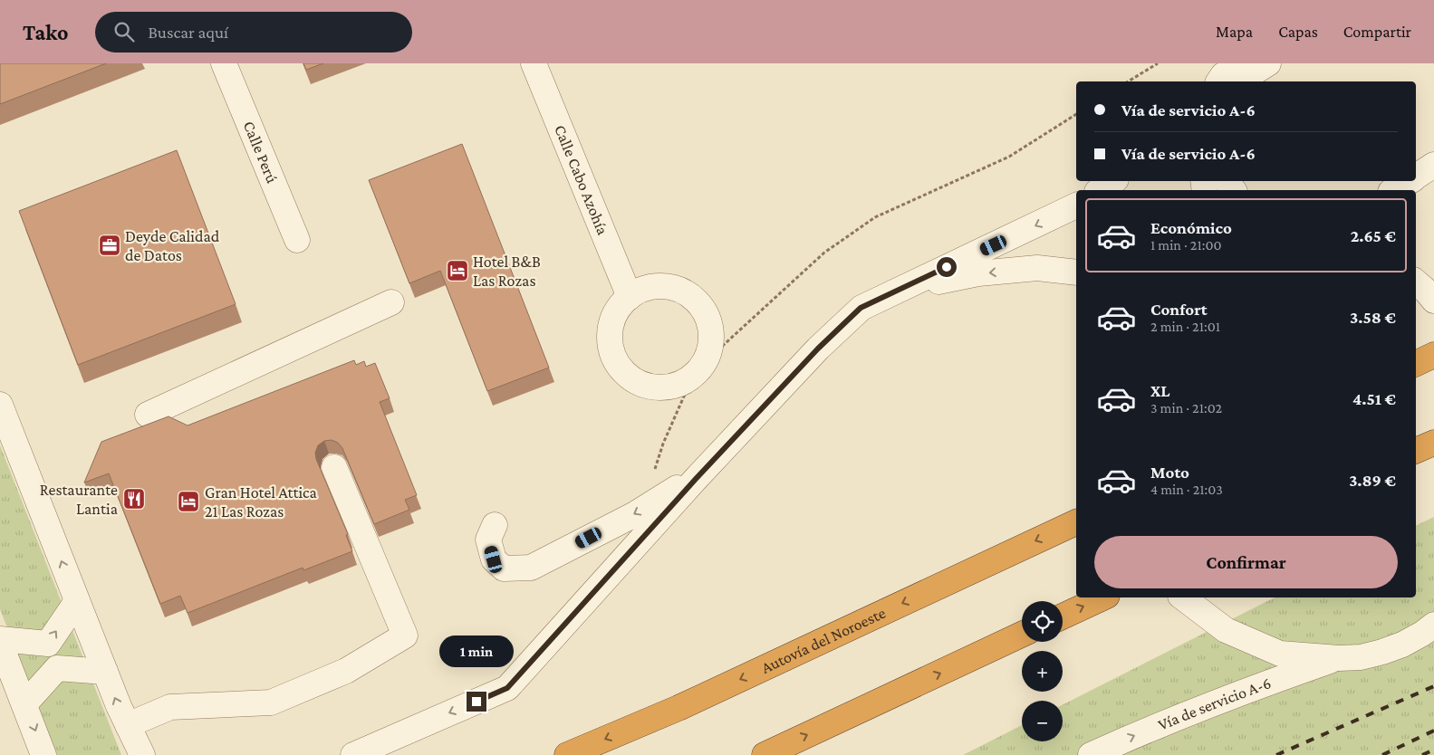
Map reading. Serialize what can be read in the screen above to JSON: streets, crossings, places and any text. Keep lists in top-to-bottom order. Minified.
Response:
{"streets":{"highway":["Autovía del Noroeste"],"street":["Calle Perú","Calle Cabo Azohía","Vía de servicio A-6"]},"one_way":["Vía de servicio A-6"],"places":{"office":["Deyde Calidad de Datos"],"hotel":["Hotel B&B Las Rozas","Gran Hotel Attica 21 Las Rozas"],"restaurant":["Restaurante Lantia"]},"page":{"header":"Tako","search":"Buscar aquí","nav":["Mapa","Capas","Compartir"],"banner":["Vía de servicio A-6","Vía de servicio A-6"],"list":[{"name":"Económico","note":"1 min · 21:00","value":"2.65 €"},{"name":"Confort","note":"2 min · 21:01","value":"3.58 €"},{"name":"XL","note":"3 min · 21:02","value":"4.51 €"},{"name":"Moto","note":"4 min · 21:03","value":"3.89 €"}],"buttons":"Confirmar","map_buttons":["+","−"],"bubble":"1 min"}}
